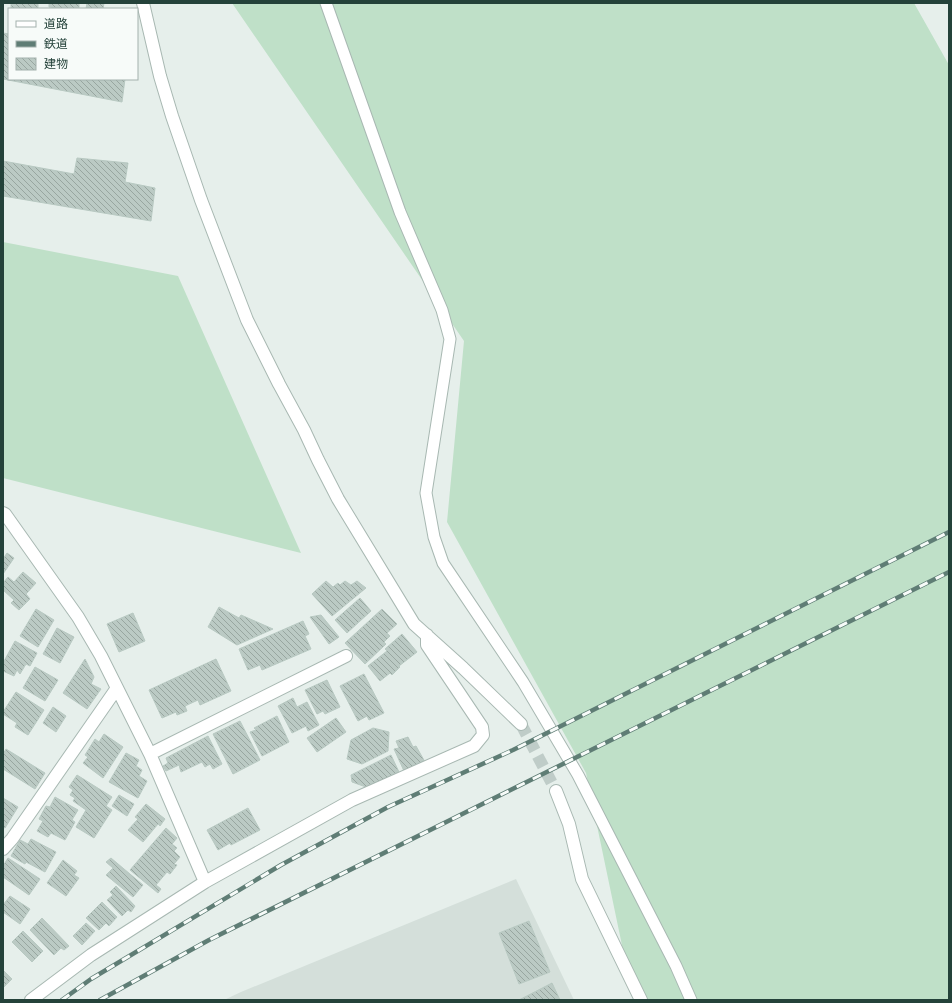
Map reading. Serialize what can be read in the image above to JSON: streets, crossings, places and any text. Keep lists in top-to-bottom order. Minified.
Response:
{"legend":["道路","鉄道","建物"]}
